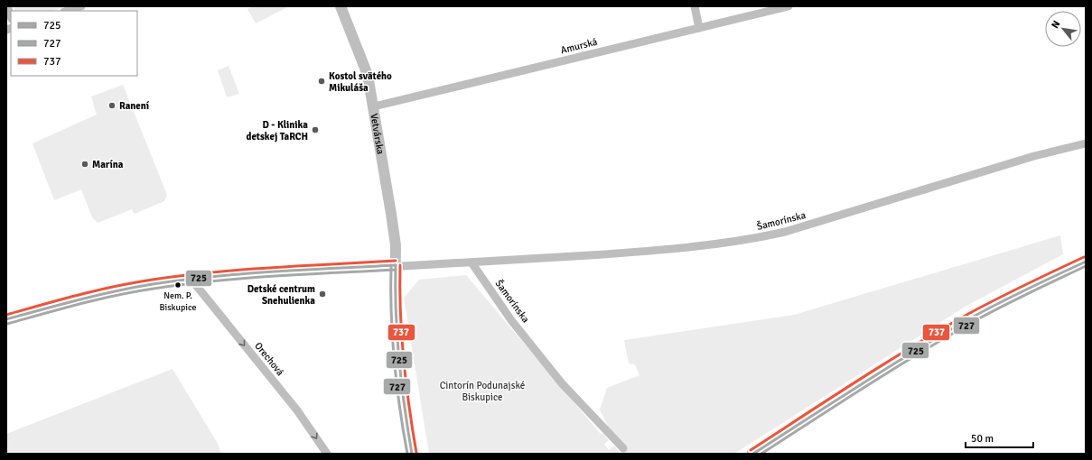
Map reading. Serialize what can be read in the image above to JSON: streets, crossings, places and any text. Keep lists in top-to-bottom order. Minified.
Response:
{"streets":{"street":["Amurská","Vetvárska","Šamorínska","Orechová"]},"crossings":[["Amurská","Vetvárska"],["Vetvárska","Šamorínska"],["Šamorínska","Orechová"]],"one_way":["Orechová"],"parks":["Cintorín Podunajské Biskupice"],"places":["Kostol svätého Mikuláša","Ranení","D - Klinika detskej TaRCH","Marína","Nem. P. Biskupice","Detské centrum Snehulienka"],"lines":["transit line 737","transit line 725","transit line 727"],"legend":["725","727","737"],"scale_bar":"50 m","north":"top left"}
